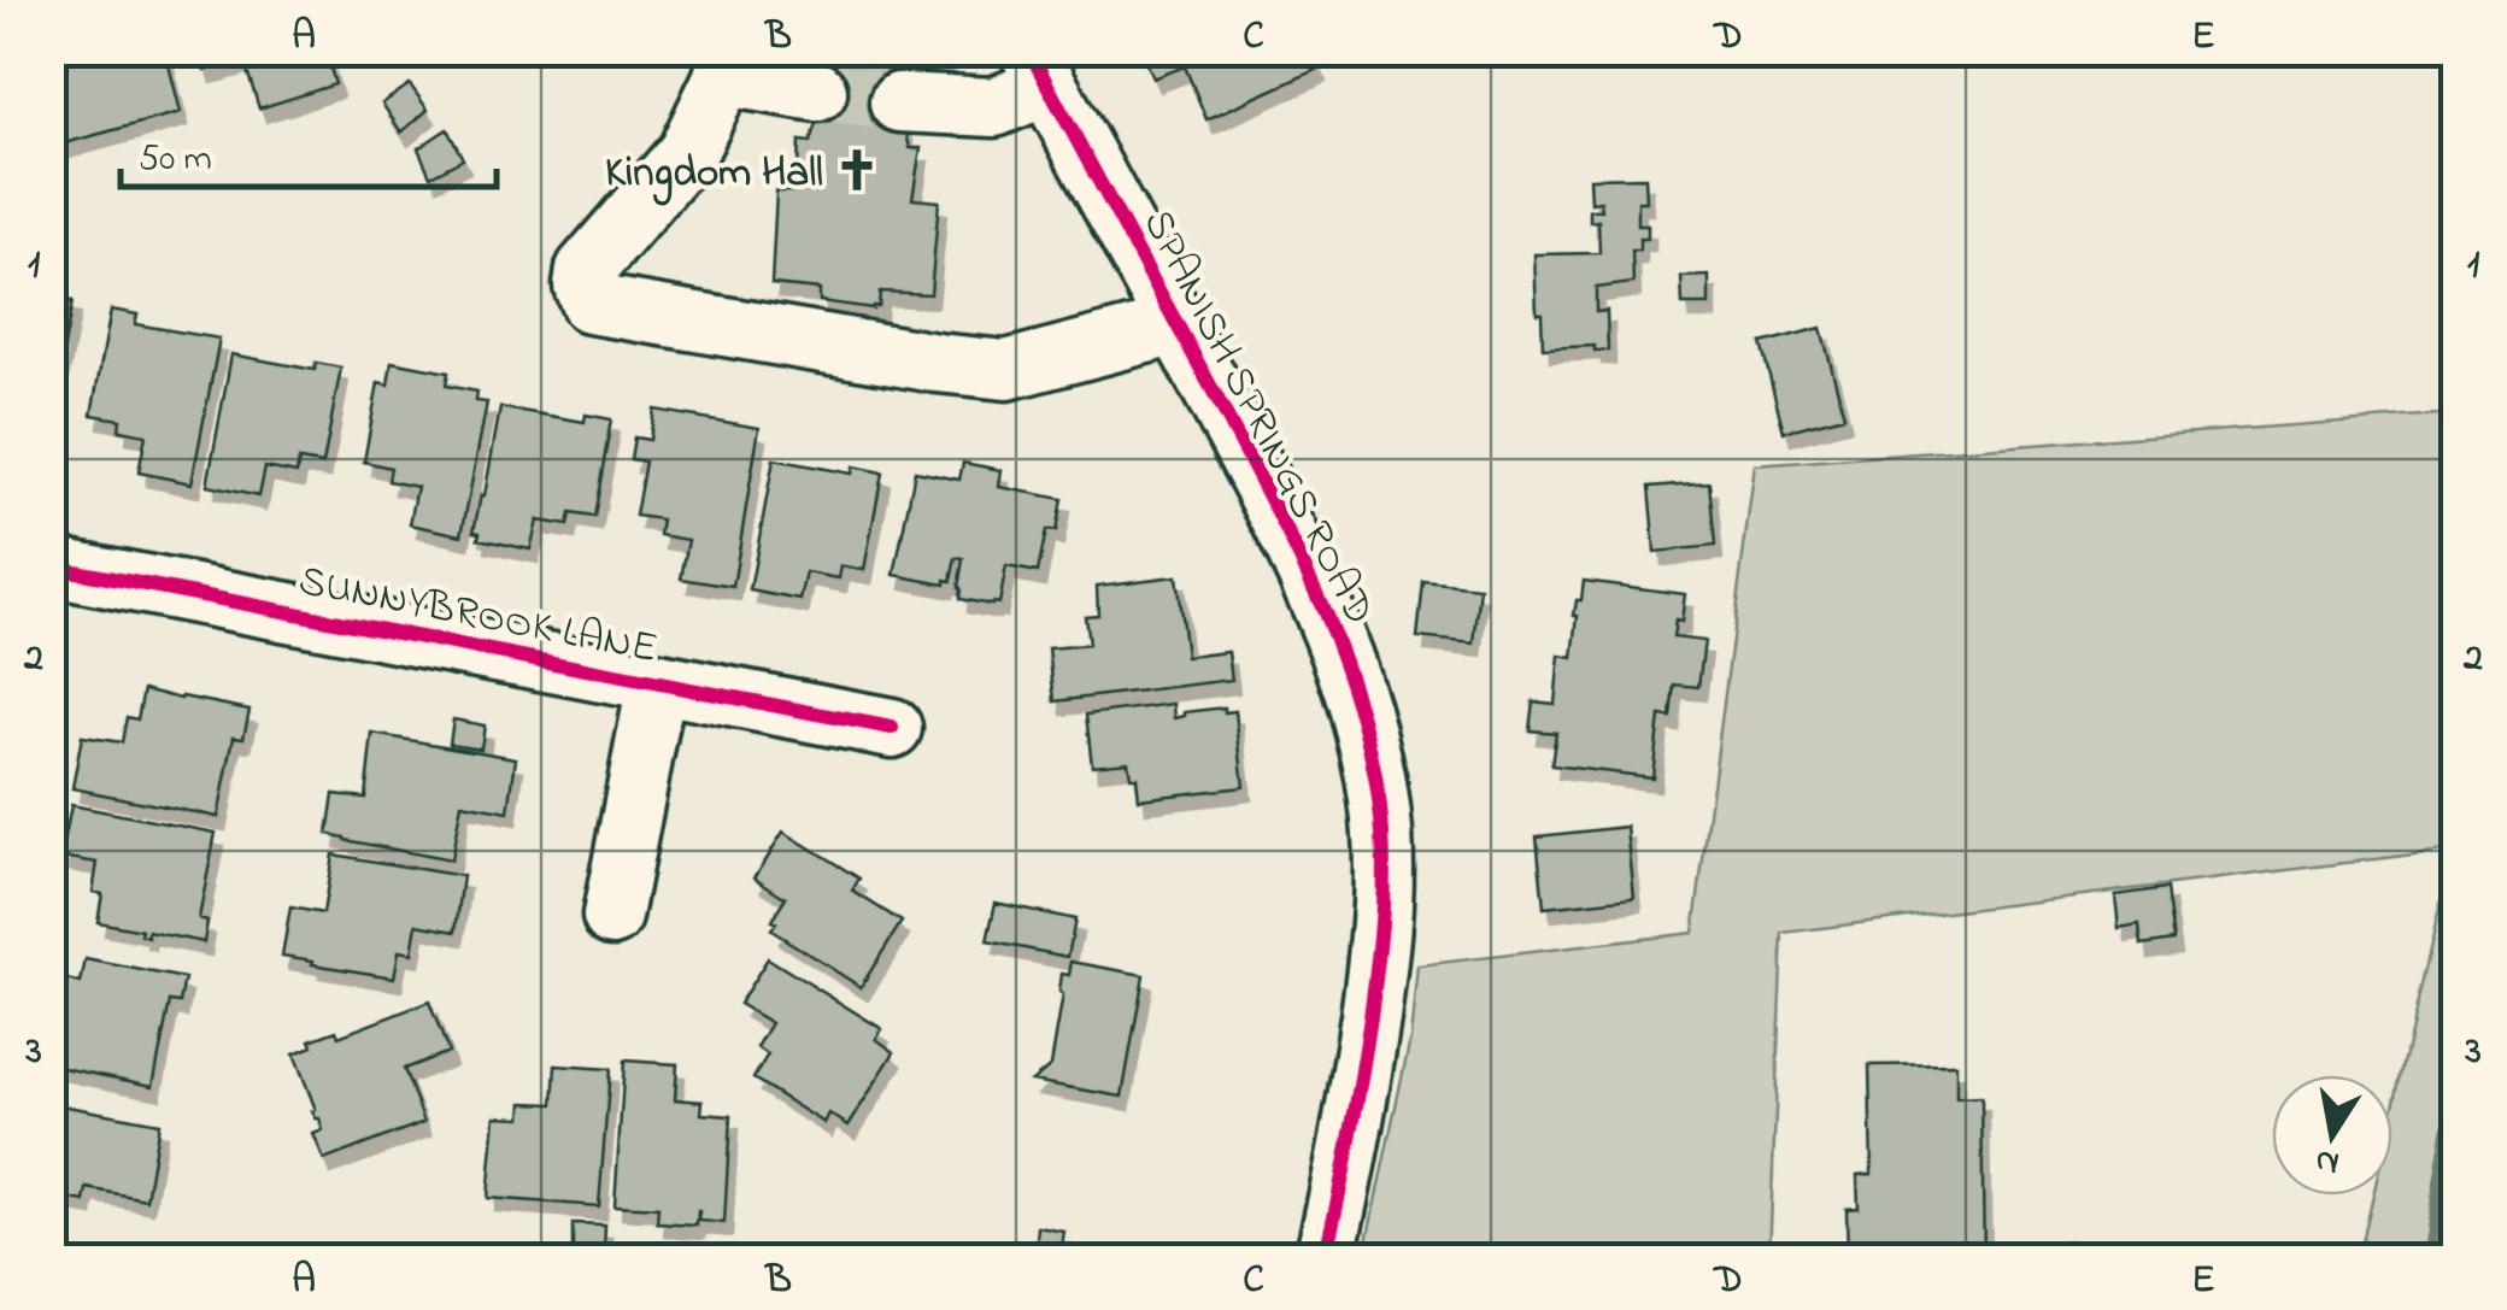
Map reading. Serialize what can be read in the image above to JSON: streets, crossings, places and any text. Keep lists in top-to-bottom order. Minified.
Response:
{"streets":{"street":["SPANISH SPRINGS ROAD","SUNNYBROOK LANE"]},"places":{"church":["Kingdom Hall"]},"scale_bar":"50 m","north":"bottom","grid":{"columns":["A","B","C","D","E"],"rows":["1","2","3"]}}
